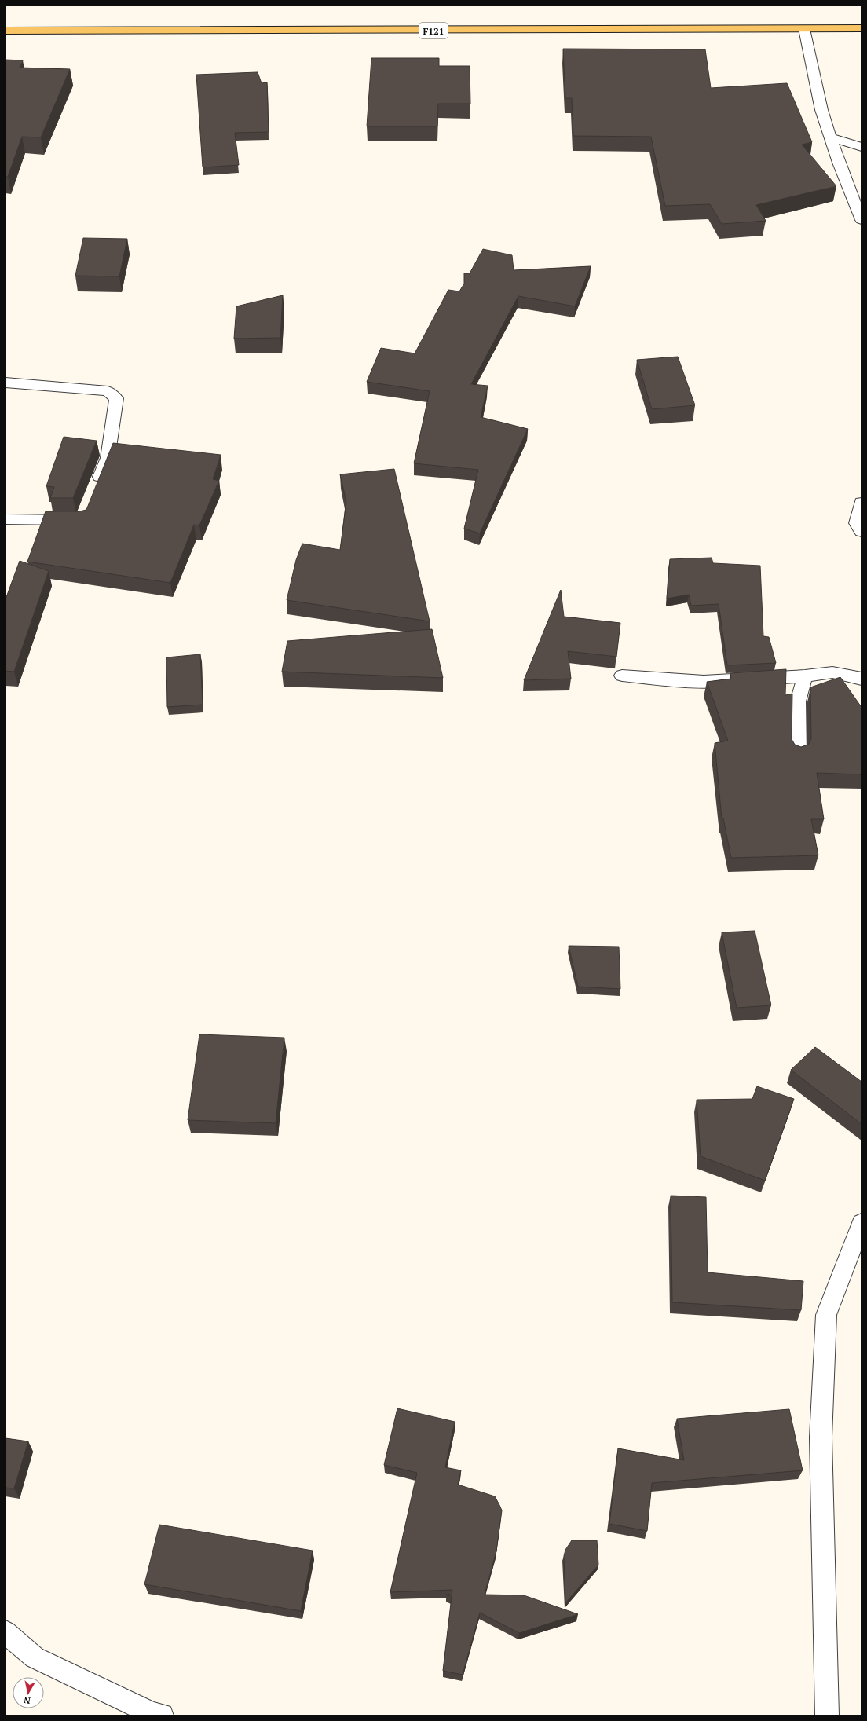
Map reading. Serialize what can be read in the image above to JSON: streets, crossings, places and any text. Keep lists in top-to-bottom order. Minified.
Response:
{"streets":{"main road":["F121"]},"north":"bottom"}
